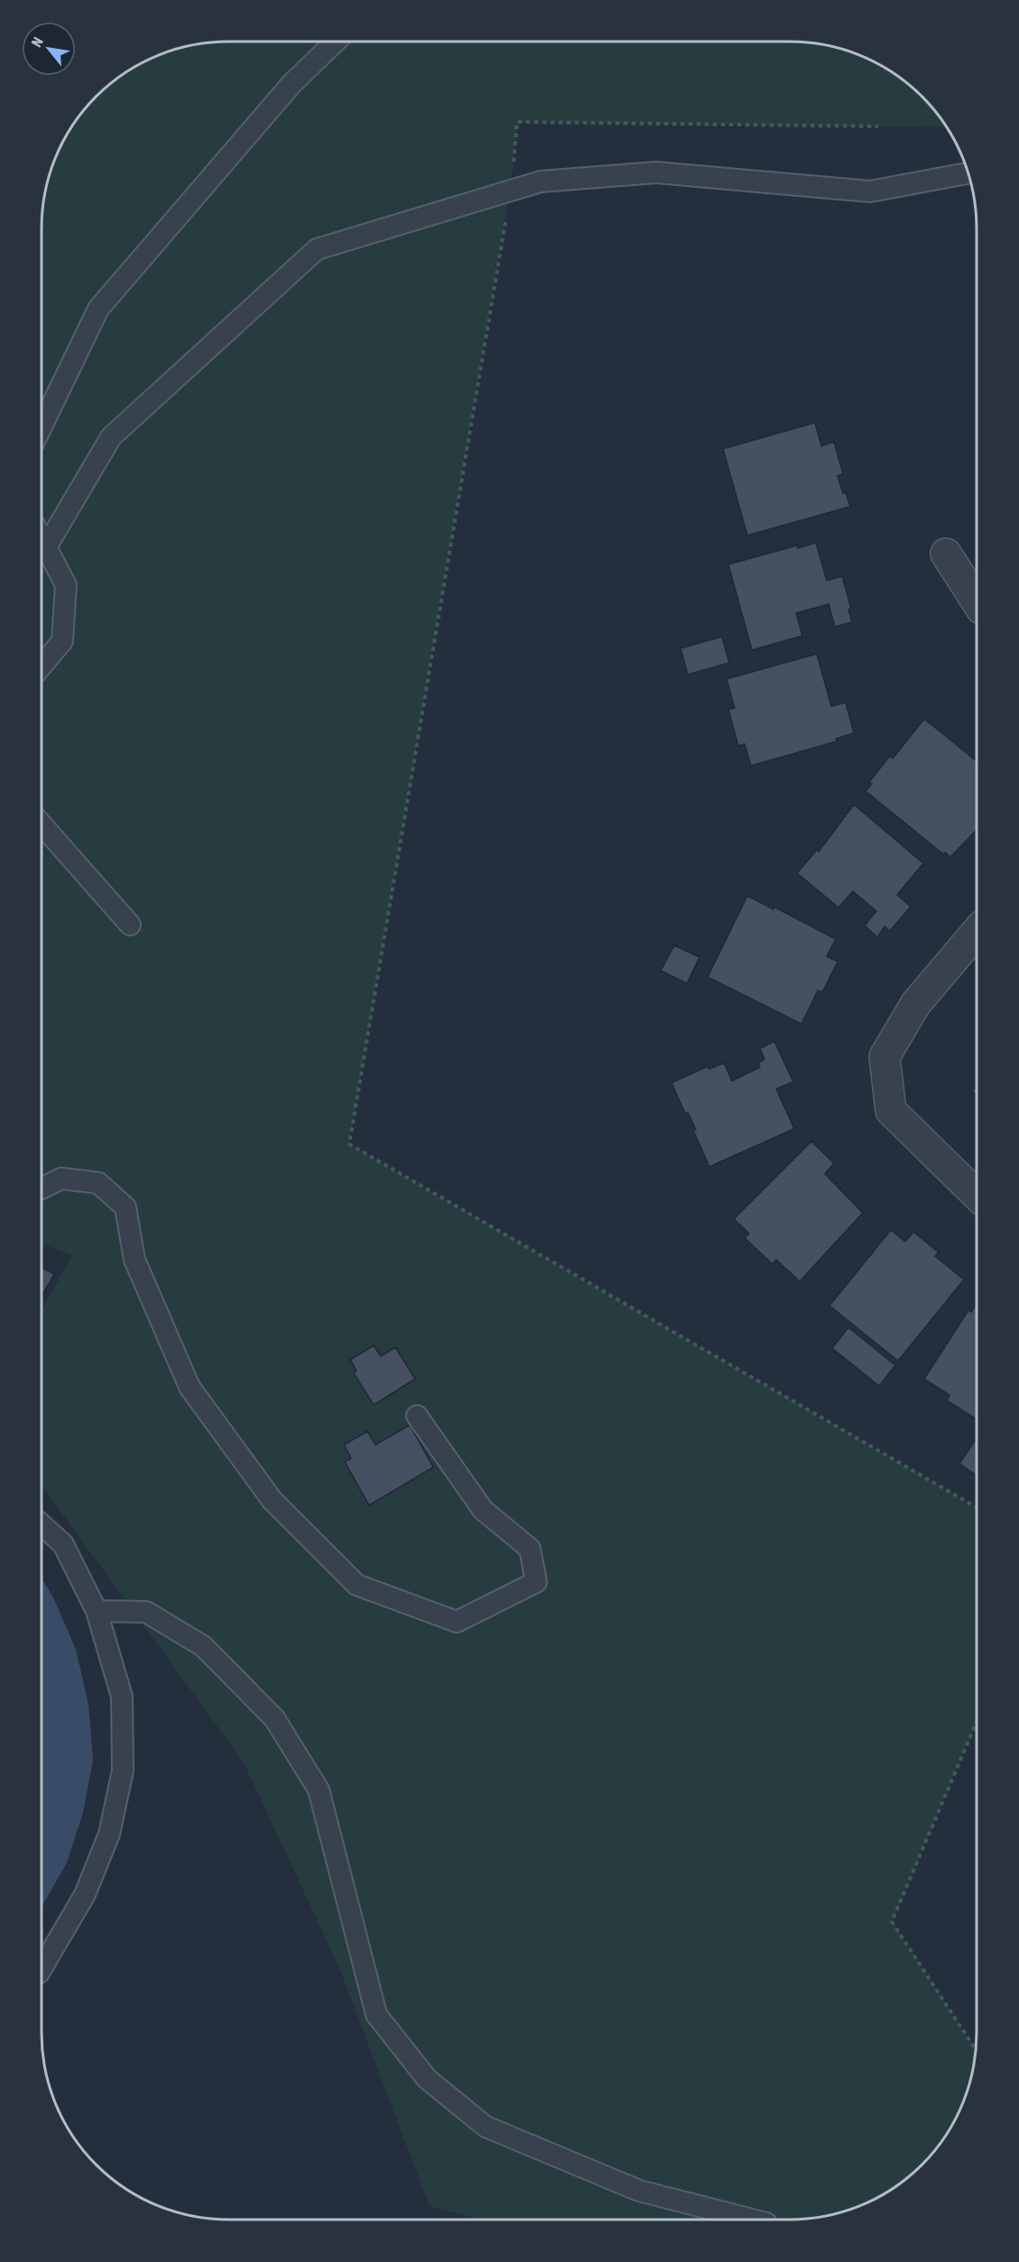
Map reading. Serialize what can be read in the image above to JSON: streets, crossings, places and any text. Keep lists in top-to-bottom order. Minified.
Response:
{"north":"top left"}
